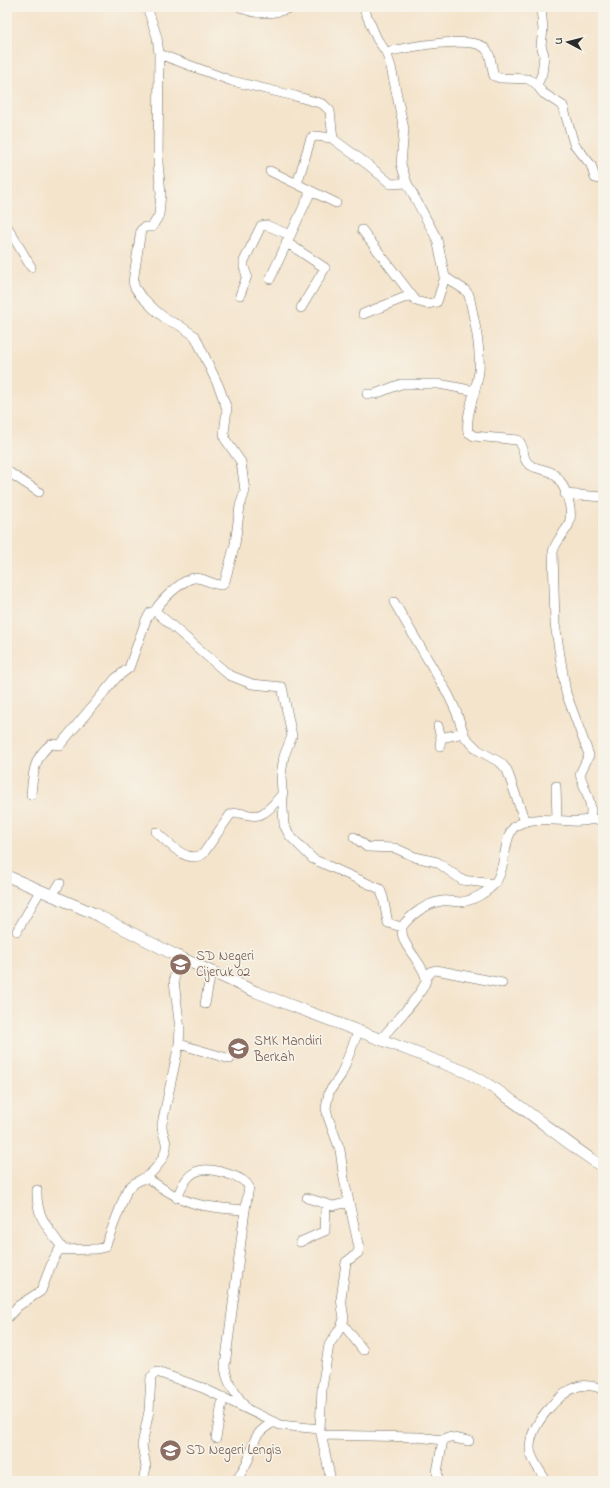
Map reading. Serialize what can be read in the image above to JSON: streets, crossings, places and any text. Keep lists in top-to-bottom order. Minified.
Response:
{"places":{"school or university":["SD Negeri Cijeruk 02","SMK Mandiri Berkah","SD Negeri Lengis"]},"north":"left"}
